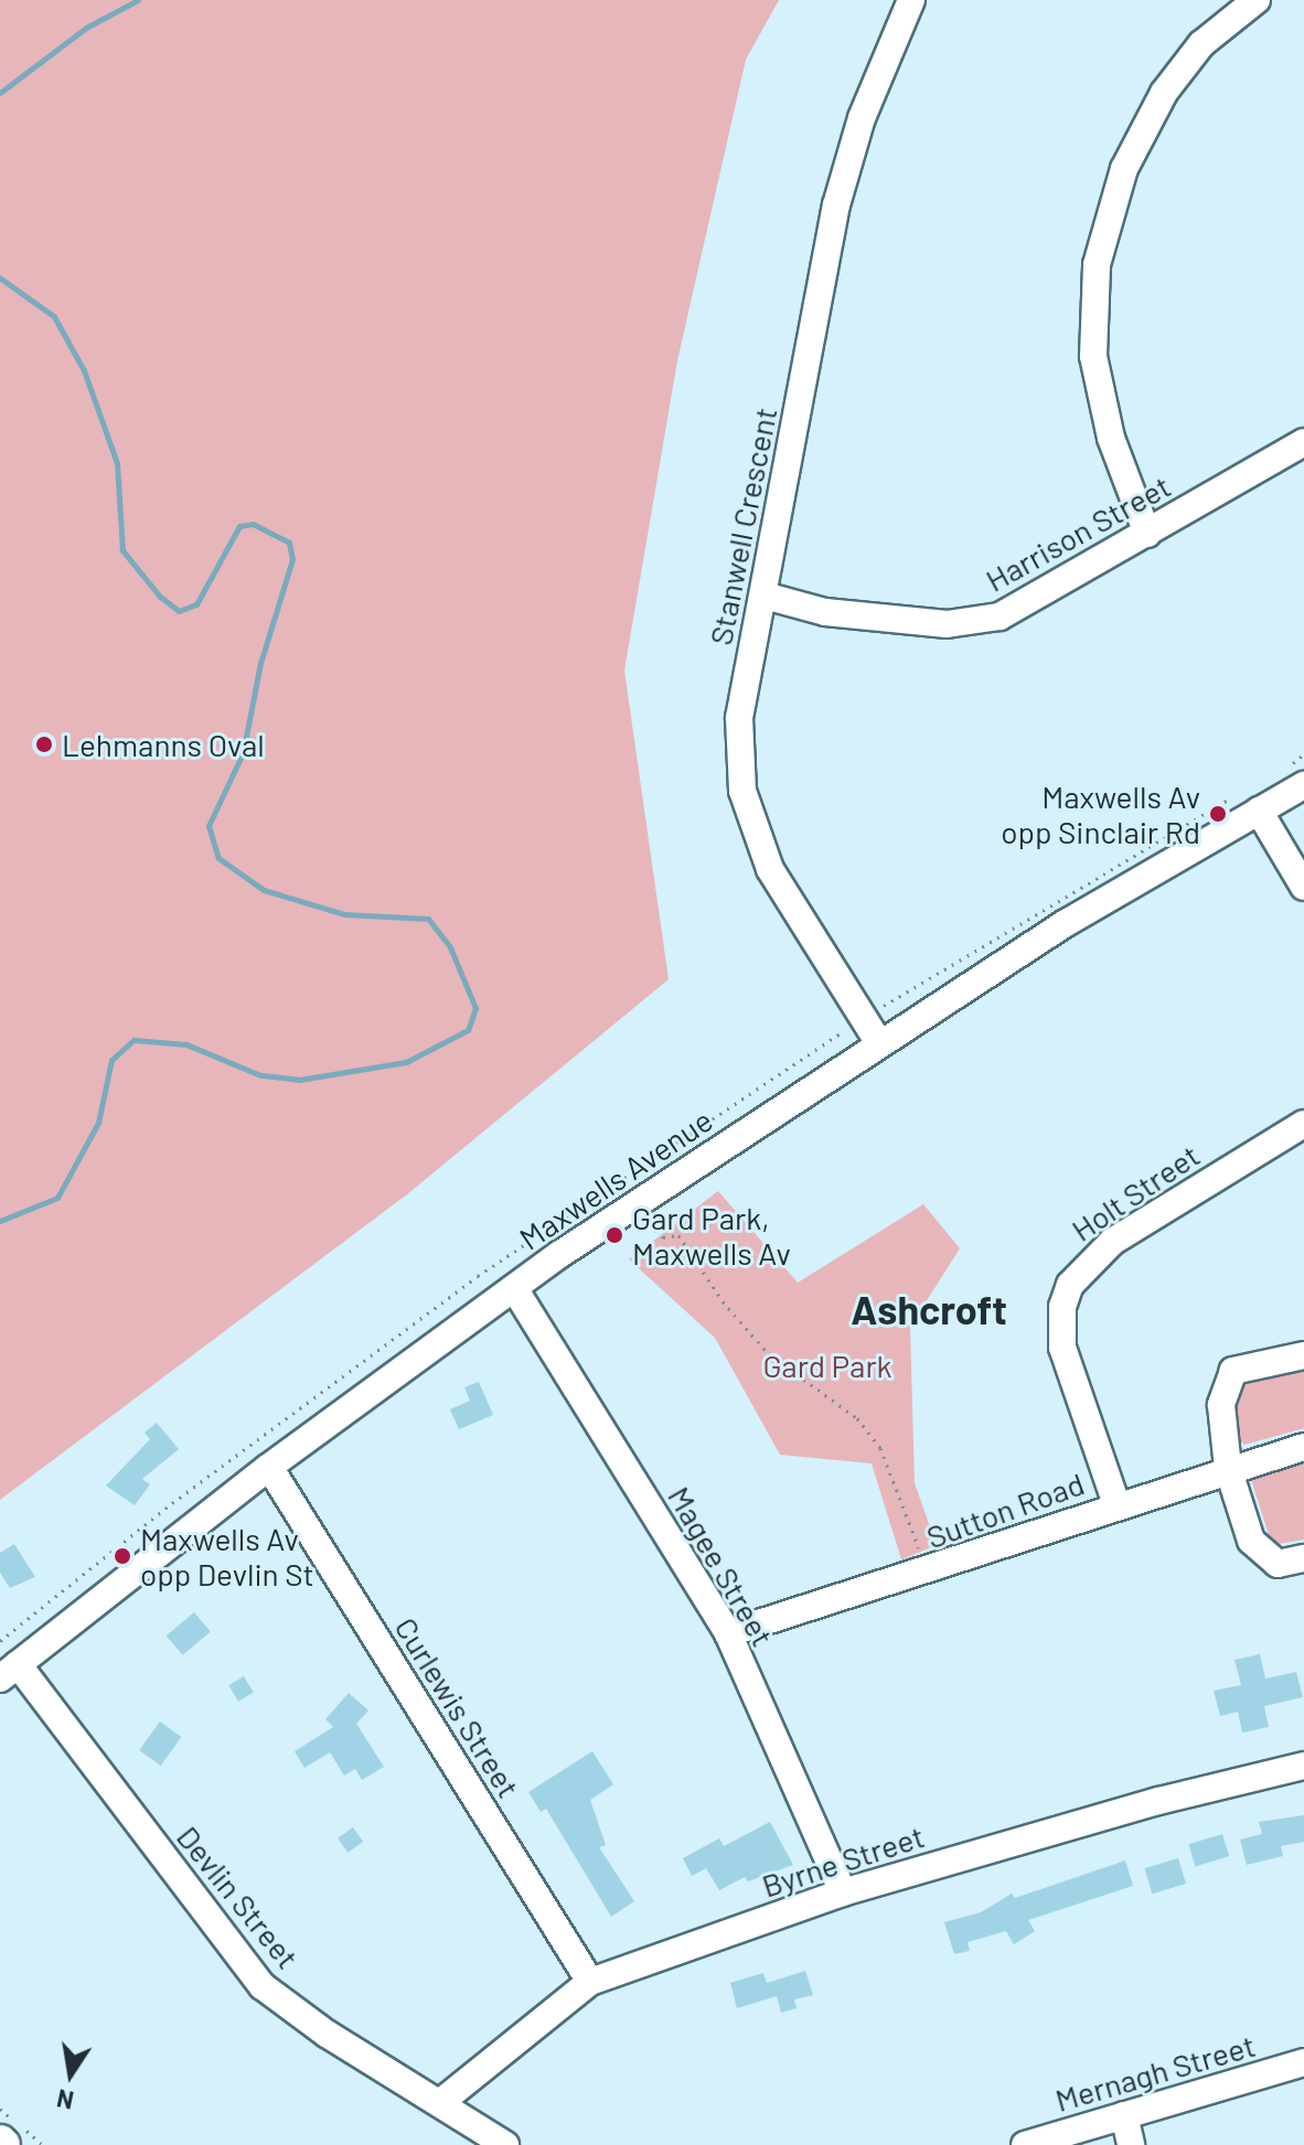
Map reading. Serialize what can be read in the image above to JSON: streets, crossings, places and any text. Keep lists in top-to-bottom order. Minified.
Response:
{"streets":{"street":["Stanwell Crescent","Harrison Street","Maxwells Avenue","Holt Street","Sutton Road","Magee Street","Curlewis Street","Byrne Street","Devlin Street","Mernagh Street"]},"crossings":[["Stanwell Crescent","Harrison Street"],["Stanwell Crescent","Maxwells Avenue"],["Maxwells Avenue","Magee Street"],["Maxwells Avenue","Curlewis Street"],["Maxwells Avenue","Devlin Street"],["Holt Street","Sutton Road"],["Sutton Road","Magee Street"],["Magee Street","Byrne Street"],["Curlewis Street","Byrne Street"],["Byrne Street","Devlin Street"]],"districts":["Ashcroft"],"parks":["Gard Park"],"places":["Lehmanns Oval","Maxwells Av opp Sinclair Rd","Gard Park, Maxwells Av","Maxwells Av opp Devlin St"],"north":"bottom"}
